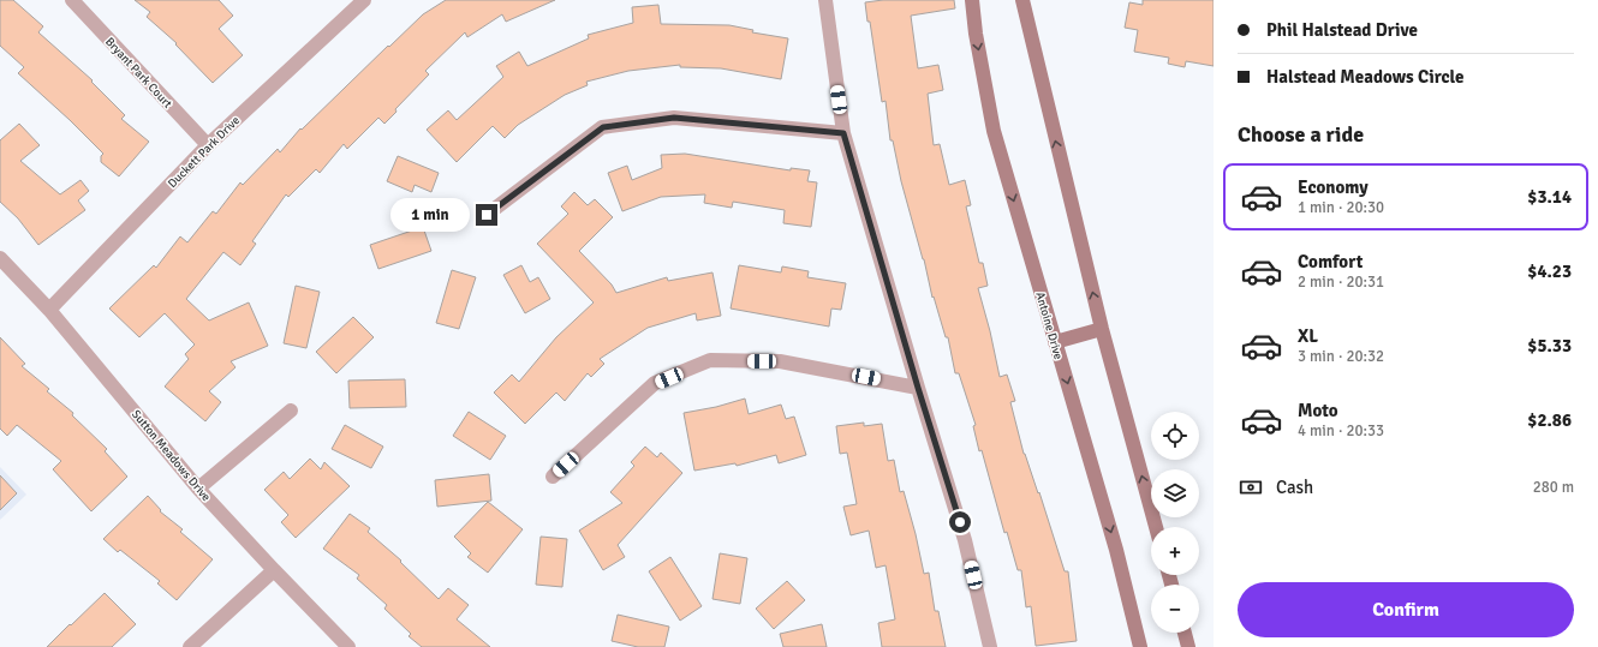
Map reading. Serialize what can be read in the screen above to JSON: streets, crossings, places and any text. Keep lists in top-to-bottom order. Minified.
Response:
{"streets":{"main road":["Antoine Drive"],"street":["Bryant Park Court","Duckett Park Drive","Sutton Meadows Drive"]},"crossings":[["Bryant Park Court","Duckett Park Drive"],["Duckett Park Drive","Sutton Meadows Drive"]],"page":{"banner":["Phil Halstead Drive","Halstead Meadows Circle"],"heading":"Choose a ride","list":[{"name":"Economy","note":"1 min · 20:30","value":"$3.14"},{"name":"Comfort","note":"2 min · 20:31","value":"$4.23"},{"name":"XL","note":"3 min · 20:32","value":"$5.33"},{"name":"Moto","note":"4 min · 20:33","value":"$2.86"}],"bubble":"1 min","map_buttons":["+","−"],"pay":["Cash","280 m"],"buttons":"Confirm"}}
